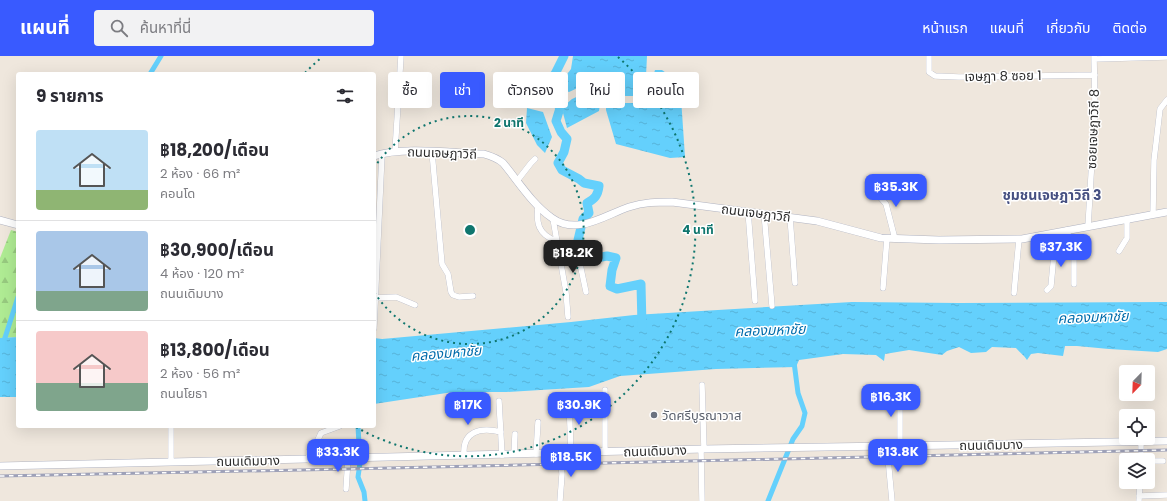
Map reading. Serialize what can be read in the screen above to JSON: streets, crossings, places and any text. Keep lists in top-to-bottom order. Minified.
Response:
{"streets":{"street":["เจษฎา 8 ซอย 1","ซอยเจษฎาวิถี 8","ถนนเจษฎาวิถี","ถนนเดิมบาง"]},"crossings":[["เจษฎา 8 ซอย 1","ซอยเจษฎาวิถี 8"],["ซอยเจษฎาวิถี 8","ถนนเจษฎาวิถี"]],"districts":["ชุมชนเจษฎาวิถี 3"],"water":["คลองมหาชัย"],"places":["วัดศรีบูรณาวาส"],"north":"bottom left","page":{"header":"แผนที่","search":"ค้นหาที่นี่","nav":["หน้าแรก","แผนที่","เกี่ยวกับ","ติดต่อ"],"chip":["ซื้อ","เช่า","ตัวกรอง","ใหม่","คอนโด"],"heading":"9 รายการ","list":[{"name":"฿18,200/เดือน","note":"2 ห้อง · 66 m² · คอนโด"},{"name":"฿30,900/เดือน","note":"4 ห้อง · 120 m² · ถนนเดิมบาง"},{"name":"฿13,800/เดือน","note":"2 ห้อง · 56 m² · ถนนโยธา"}],"price":["฿35.3K","฿37.3K","฿18.2K","฿16.3K","฿17K","฿30.9K","฿33.3K","฿13.8K","฿18.5K"]},"rings":["2 นาที","4 นาที"]}
